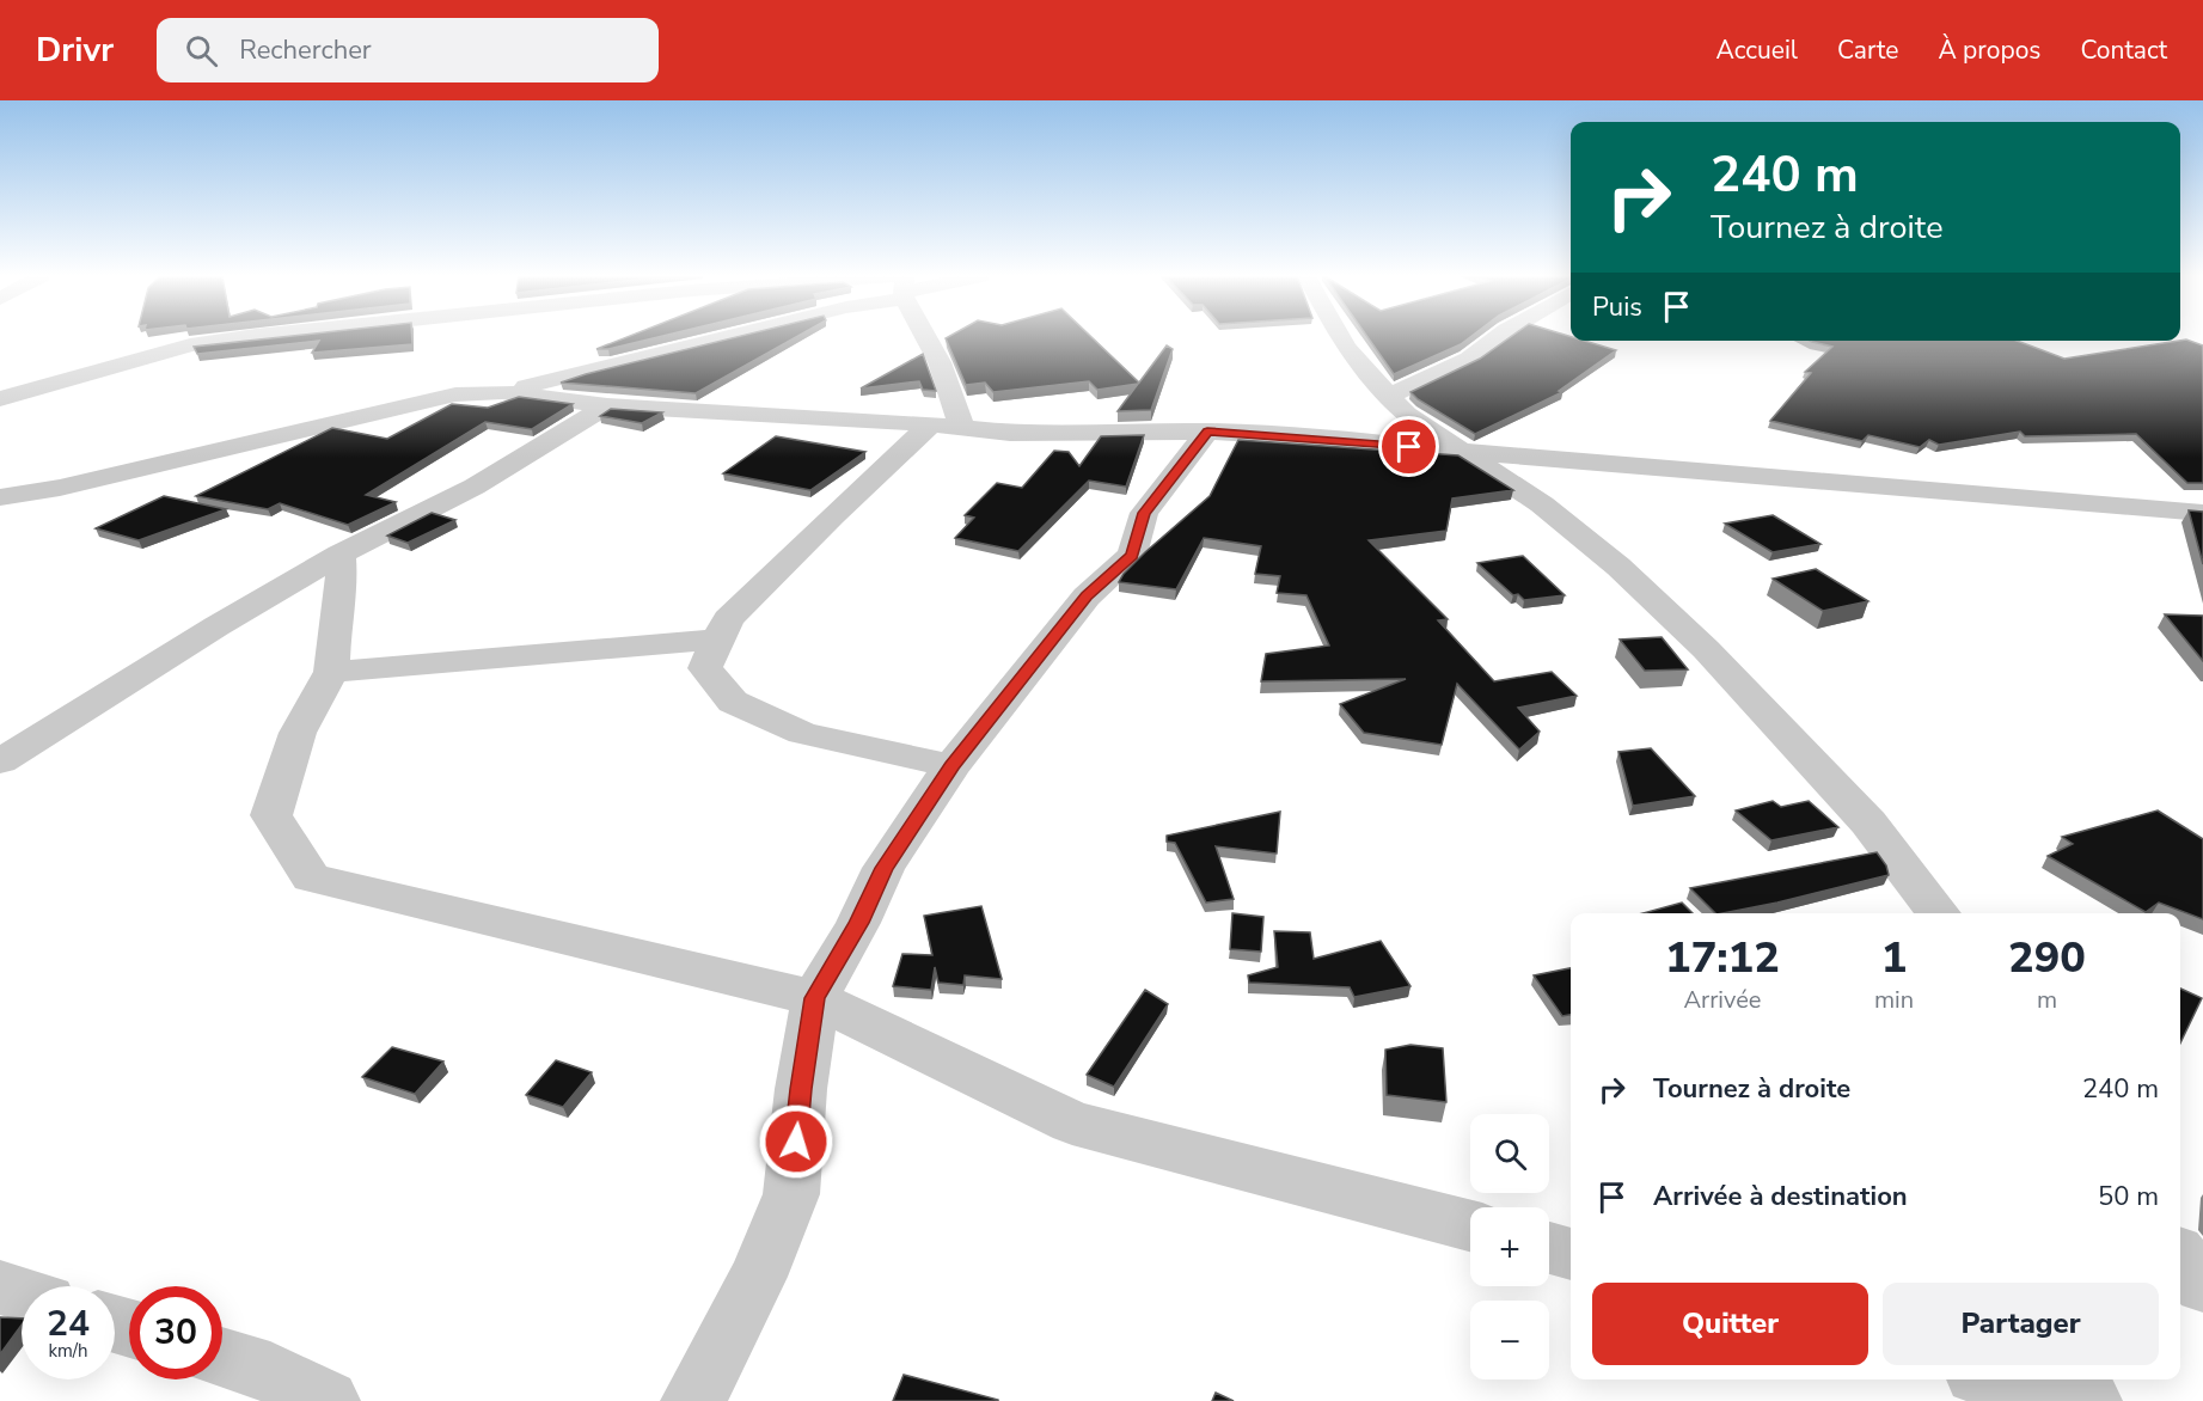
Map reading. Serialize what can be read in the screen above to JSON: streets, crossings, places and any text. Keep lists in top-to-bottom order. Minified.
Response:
{"page":{"header":"Drivr","search":"Rechercher","nav":["Accueil","Carte","À propos","Contact"],"turn":["240 m","Tournez à droite"],"then":"Puis","eta":["17:12","Arrivée","1","min","290","m"],"list":[{"name":"Tournez à droite","value":"240 m"},{"name":"Arrivée à destination","value":"50 m"}],"map_buttons":["+","−"],"buttons":["Quitter","Partager"],"speed":"24 km/h","limit":"30"}}
